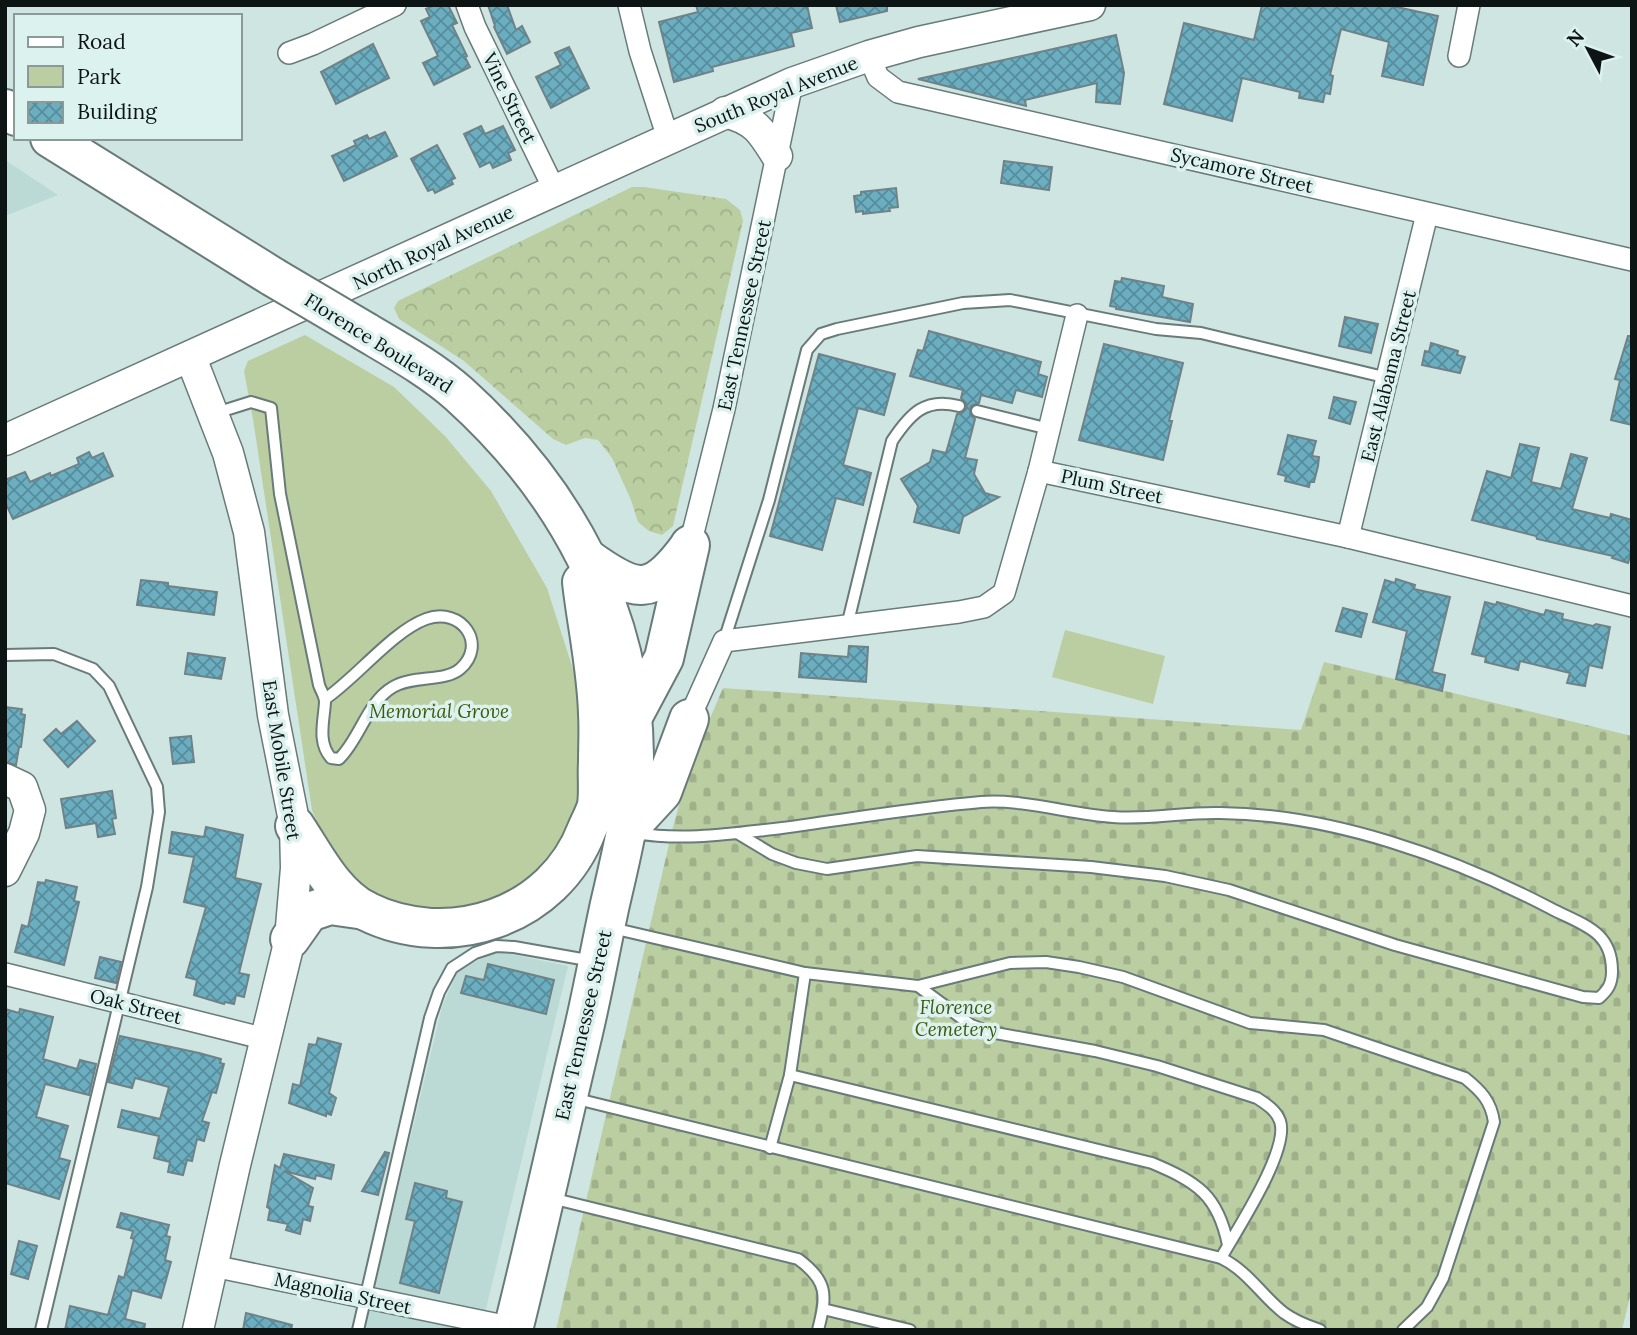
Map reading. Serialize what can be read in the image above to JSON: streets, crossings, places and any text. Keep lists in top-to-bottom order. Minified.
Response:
{"streets":{"highway":["East Tennessee Street","Florence Boulevard"],"street":["South Royal Avenue","Vine Street","Sycamore Street","North Royal Avenue","East Alabama Street","Plum Street","East Mobile Street","Oak Street","Magnolia Street"]},"crossings":[["South Royal Avenue","Sycamore Street"],["South Royal Avenue","North Royal Avenue"],["South Royal Avenue","East Tennessee Street"],["Vine Street","North Royal Avenue"],["Sycamore Street","East Alabama Street"],["North Royal Avenue","East Mobile Street"],["East Tennessee Street","Florence Boulevard"],["East Tennessee Street","Magnolia Street"],["East Alabama Street","Plum Street"],["East Mobile Street","Oak Street"],["East Mobile Street","Magnolia Street"]],"parks":["Memorial Grove","Florence Cemetery"],"legend":["Road","Park","Building"],"north":"top left"}
